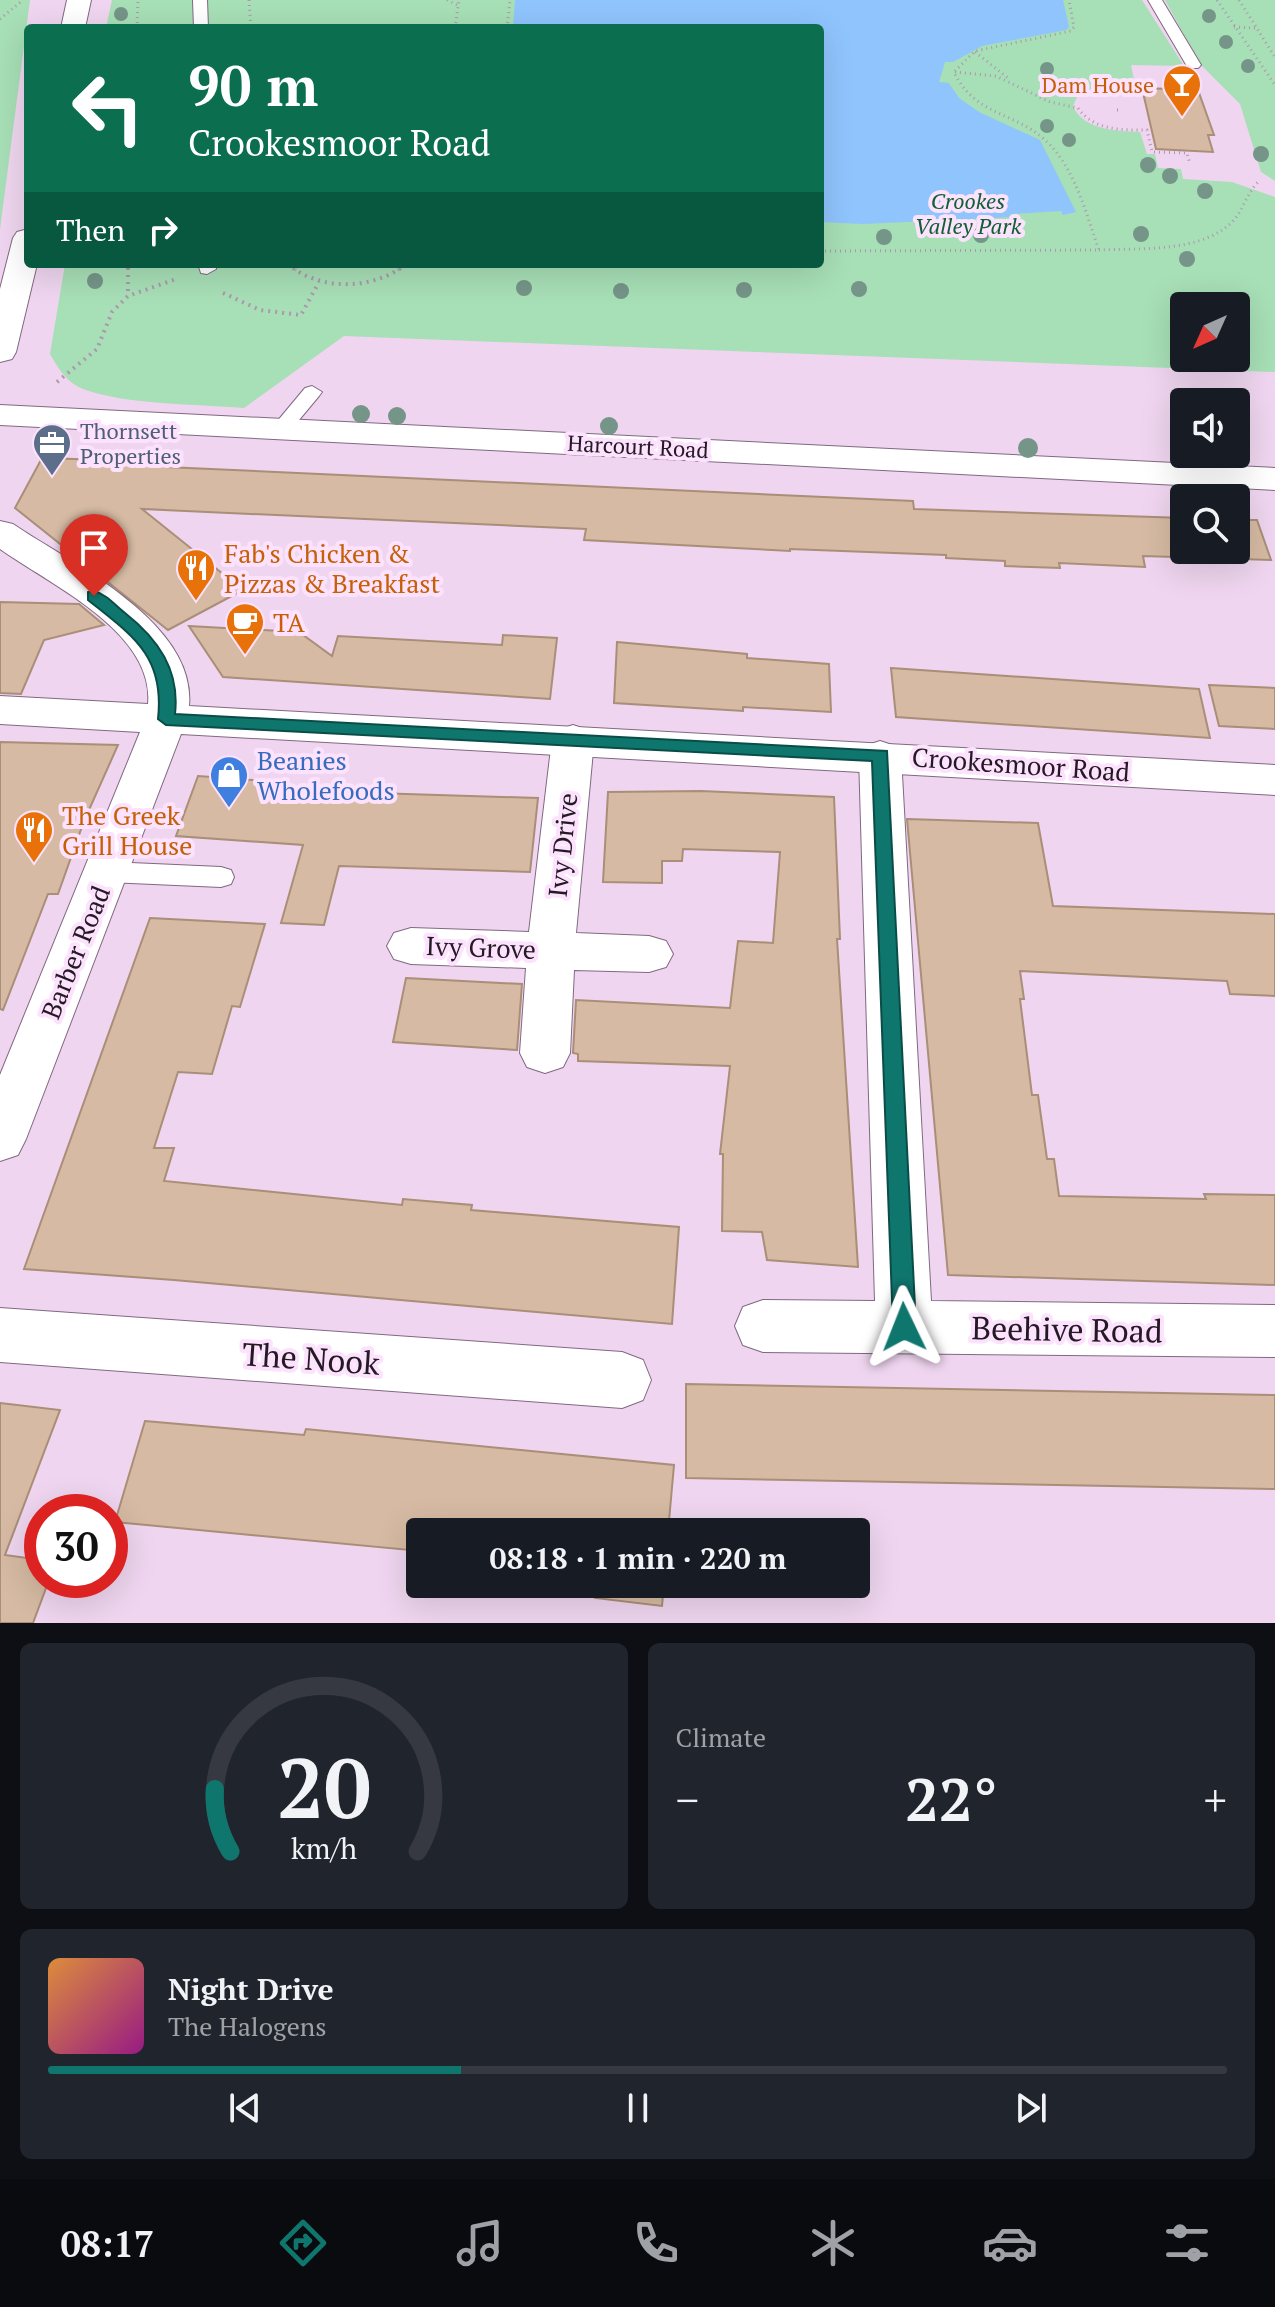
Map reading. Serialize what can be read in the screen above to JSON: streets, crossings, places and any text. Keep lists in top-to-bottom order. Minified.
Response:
{"streets":{"street":["Harcourt Road","Crookesmoor Road","Ivy Drive","Ivy Grove","Barber Road","Beehive Road","The Nook"]},"crossings":[["Crookesmoor Road","Ivy Drive"],["Crookesmoor Road","Barber Road"],["Ivy Drive","Ivy Grove"]],"parks":["Crookes Valley Park"],"places":{"bar":["Dam House"],"office":["Thornsett Properties"],"restaurant":["Fab's Chicken & Pizzas & Breakfast","The Greek Grill House"],"cafe":["TA"],"shop":["Beanies Wholefoods"]},"north":"bottom left","page":{"turn":["90 m","Crookesmoor Road"],"then":"Then","limit":"30","trip":"08:18 · 1 min · 220 m","tile":"Climate","heat":["−","22°","+"],"song":["Night Drive","The Halogens"],"tabs":"08:17","gauge":["20","km/h"]}}
